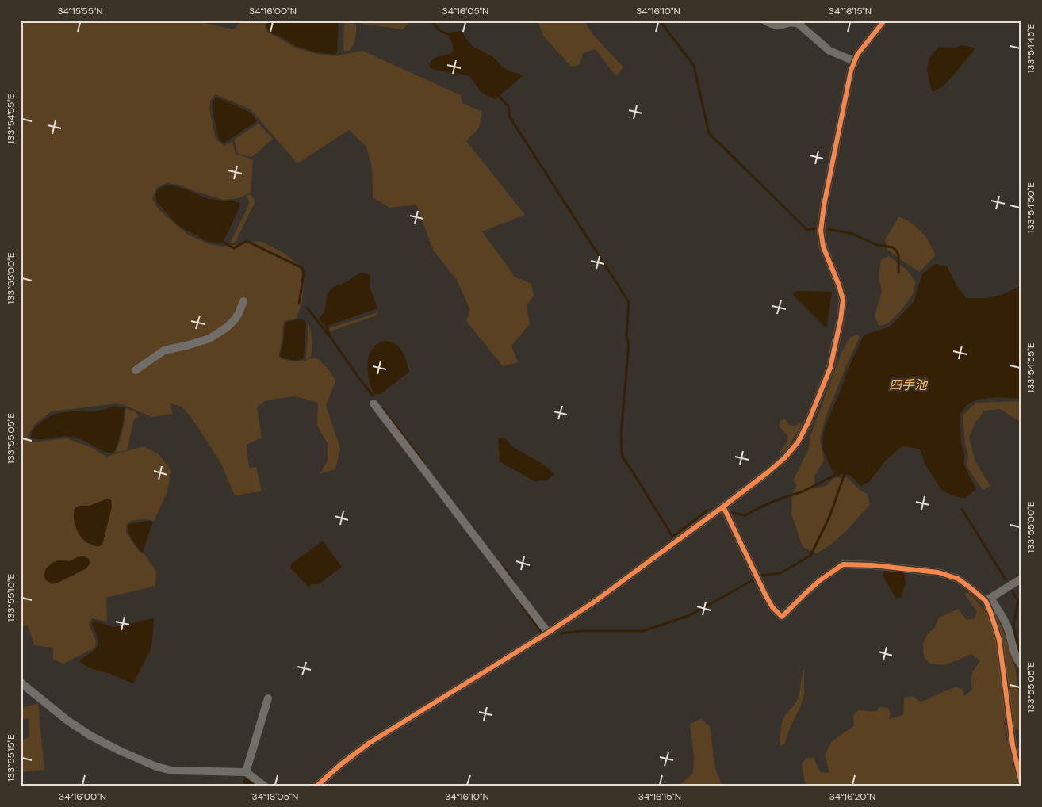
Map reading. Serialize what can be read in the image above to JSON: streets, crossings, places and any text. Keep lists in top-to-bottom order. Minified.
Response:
{"water":["四手池"],"coordinates":["34°15'55\"N","34°16'00\"N","34°16'05\"N","34°16'10\"N","34°16'15\"N","133°54'45\"E","133°54'55\"E","133°54'50\"E","133°55'00\"E","133°55'05\"E","133°55'10\"E","133°55'15\"E","34°16'20\"N"]}
